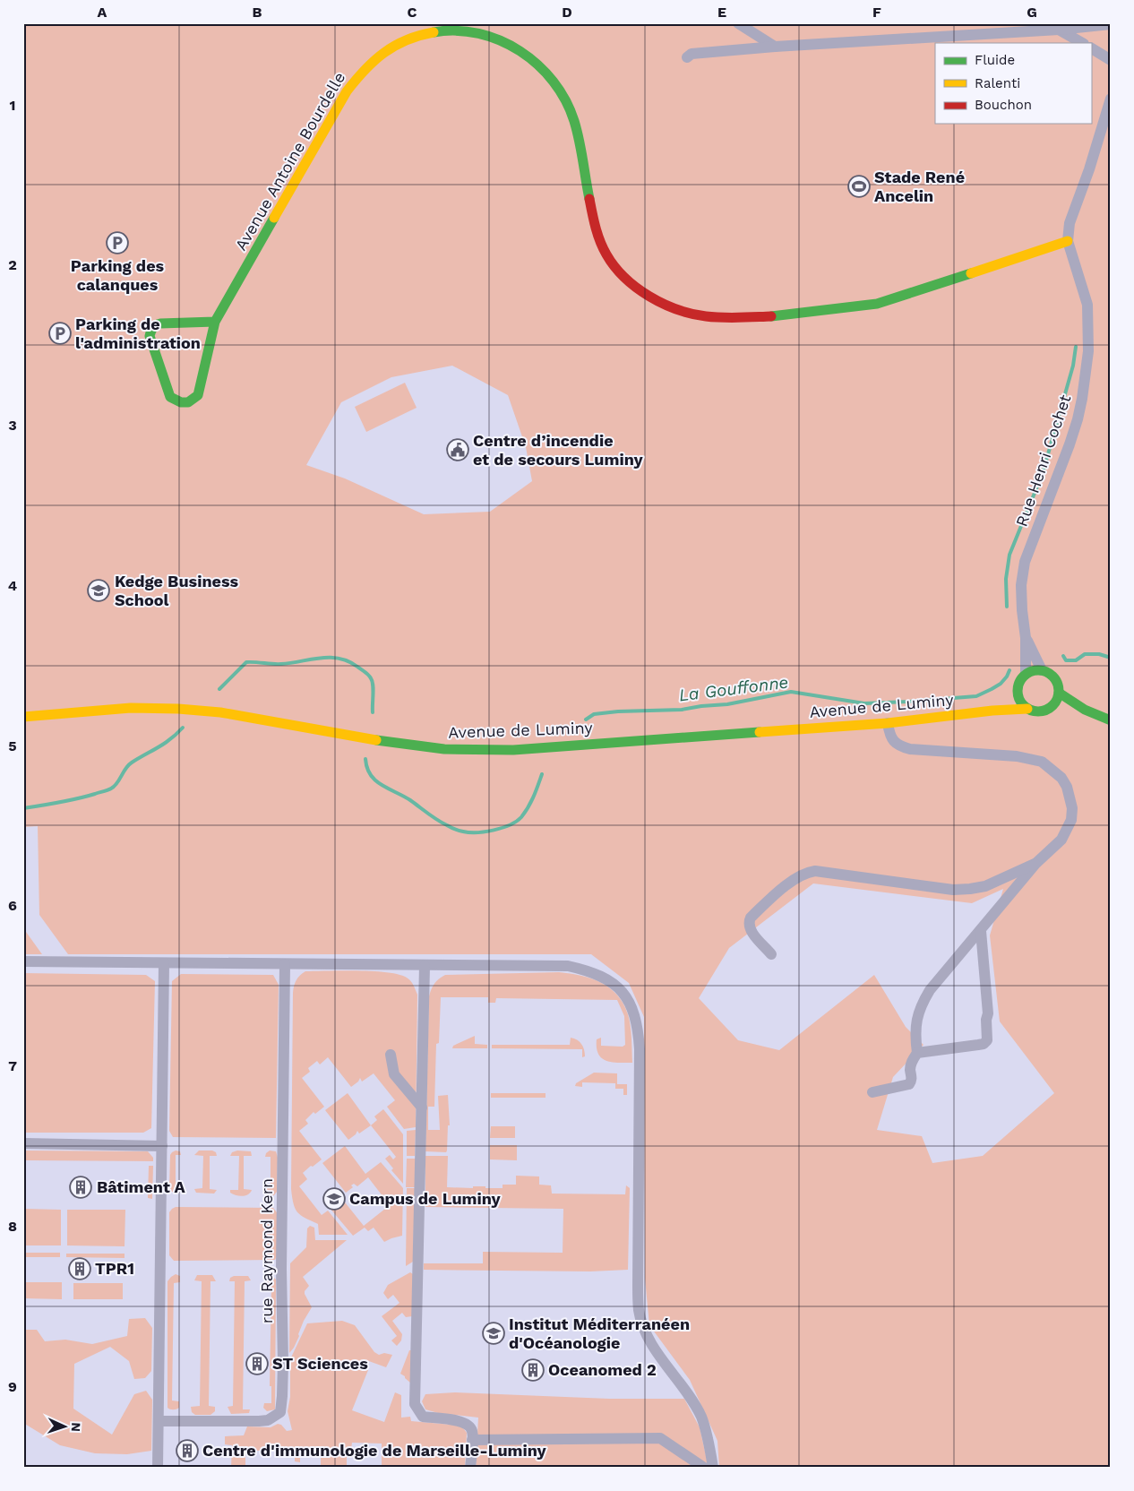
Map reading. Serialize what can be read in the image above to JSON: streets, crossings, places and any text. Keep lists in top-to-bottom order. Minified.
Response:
{"streets":{"street":["Avenue Antoine Bourdelle","Rue Henri Cochet","Avenue de Luminy","rue Raymond Kern"]},"crossings":[["Avenue Antoine Bourdelle","Rue Henri Cochet"],["Rue Henri Cochet","Avenue de Luminy"]],"water":["La Gouffonne"],"places":{"sports":["Stade René Ancelin"],"parking":["Parking des calanques","Parking de l'administration"],"public building":["Centre d’incendie et de secours Luminy"],"school or university":["Kedge Business School","Campus de Luminy","Institut Méditerranéen d'Océanologie"],"building":["Bâtiment A","TPR1","ST Sciences","Oceanomed 2","Centre d'immunologie de Marseille-Luminy"]},"legend":["Fluide","Ralenti","Bouchon"],"north":"right","grid":{"columns":["A","B","C","D","E","F","G"],"rows":["1","2","3","4","5","6","7","8","9"]}}
